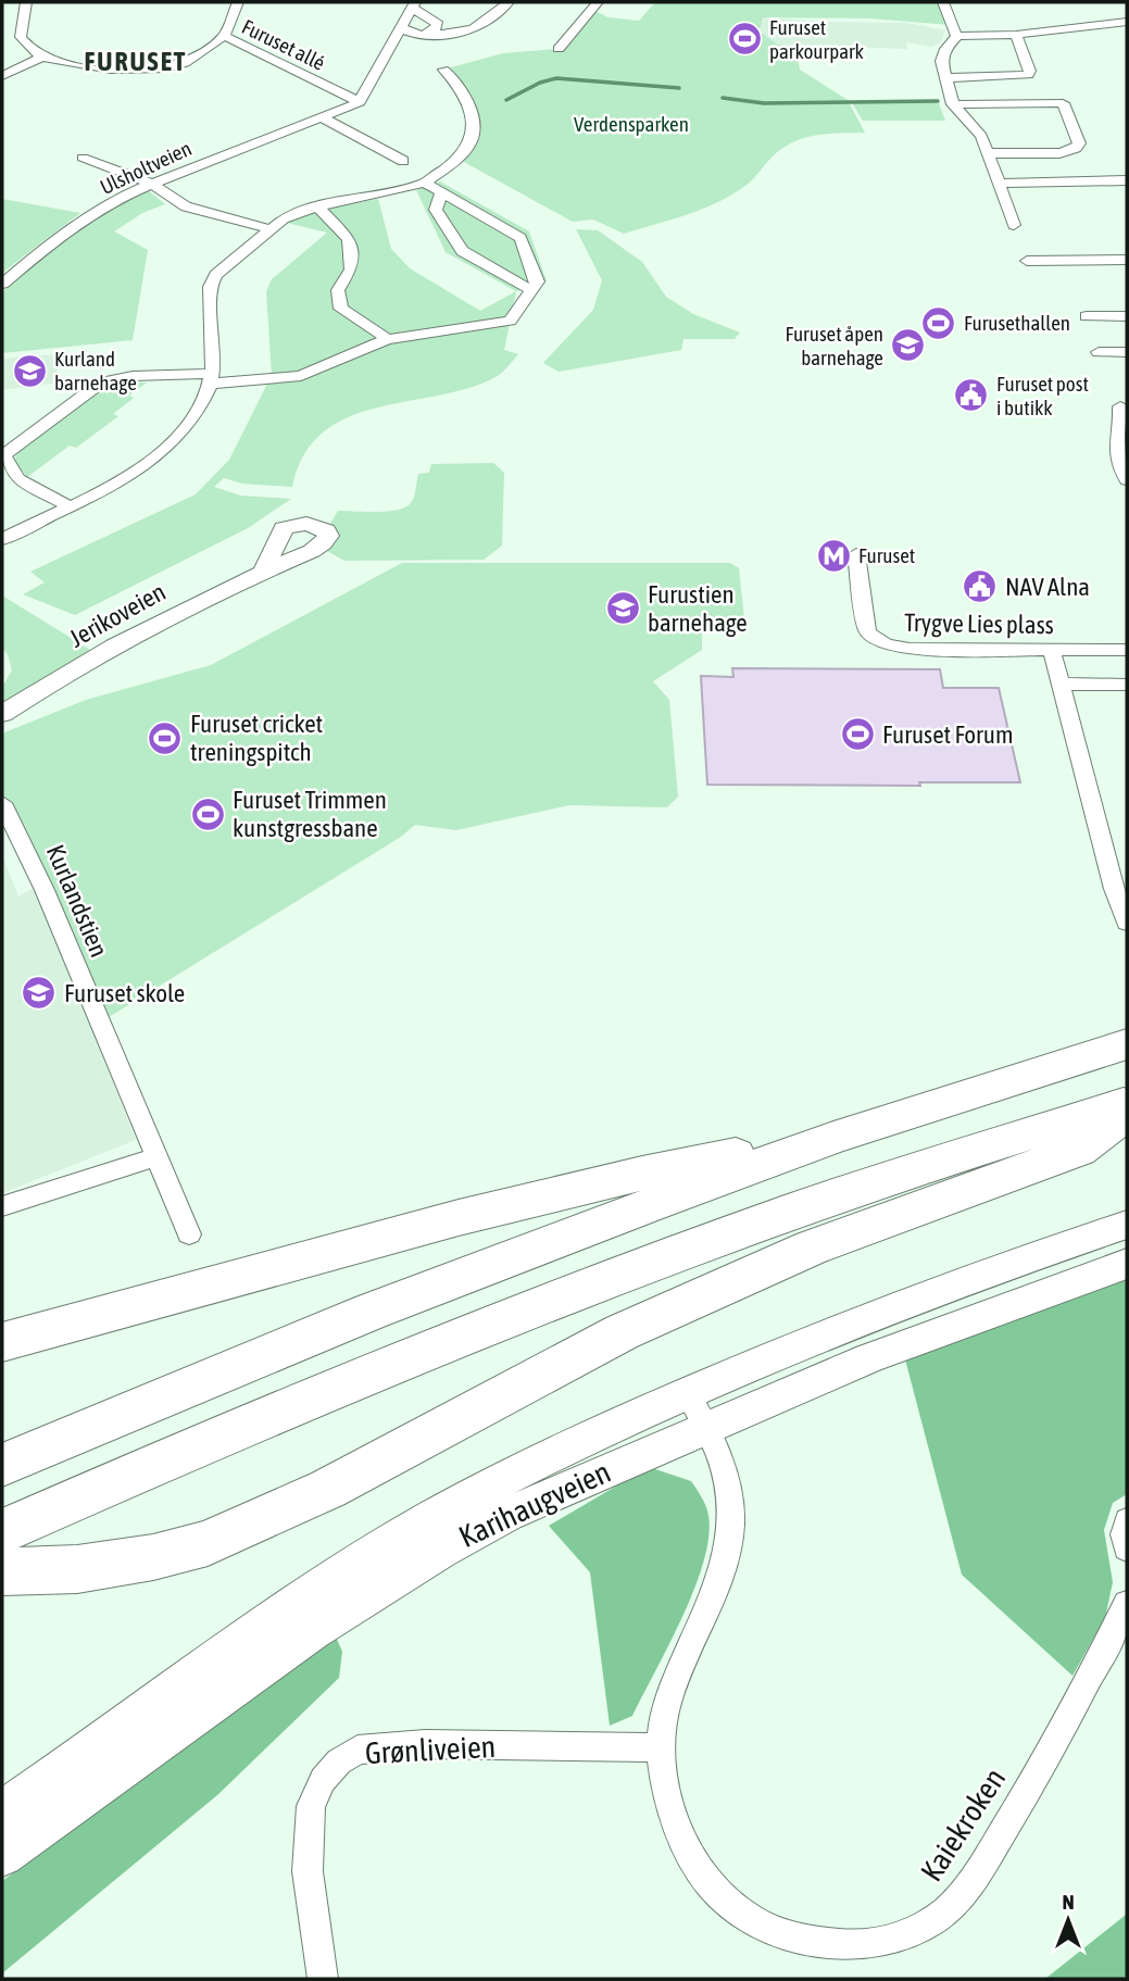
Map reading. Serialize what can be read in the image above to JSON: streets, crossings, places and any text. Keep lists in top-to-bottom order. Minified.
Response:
{"streets":{"main road":["Karihaugveien"],"street":["Furuset allé","Ulsholtveien","Jerikoveien","Trygve Lies plass","Kurlandstien","Grønliveien","Kaiekroken"]},"crossings":[["Furuset allé","Ulsholtveien"],["Karihaugveien","Kaiekroken"],["Grønliveien","Kaiekroken"]],"districts":["FURUSET"],"parks":["Verdensparken"],"places":{"sports":["Furuset parkourpark","Furusethallen","Furuset Forum","Furuset cricket treningspitch","Furuset Trimmen kunstgressbane"],"school or university":["Furuset åpen barnehage","Kurland barnehage","Furustien barnehage","Furuset skole"],"public building":["Furuset post i butikk","NAV Alna"],"metro station":["Furuset"]},"north":"top"}
